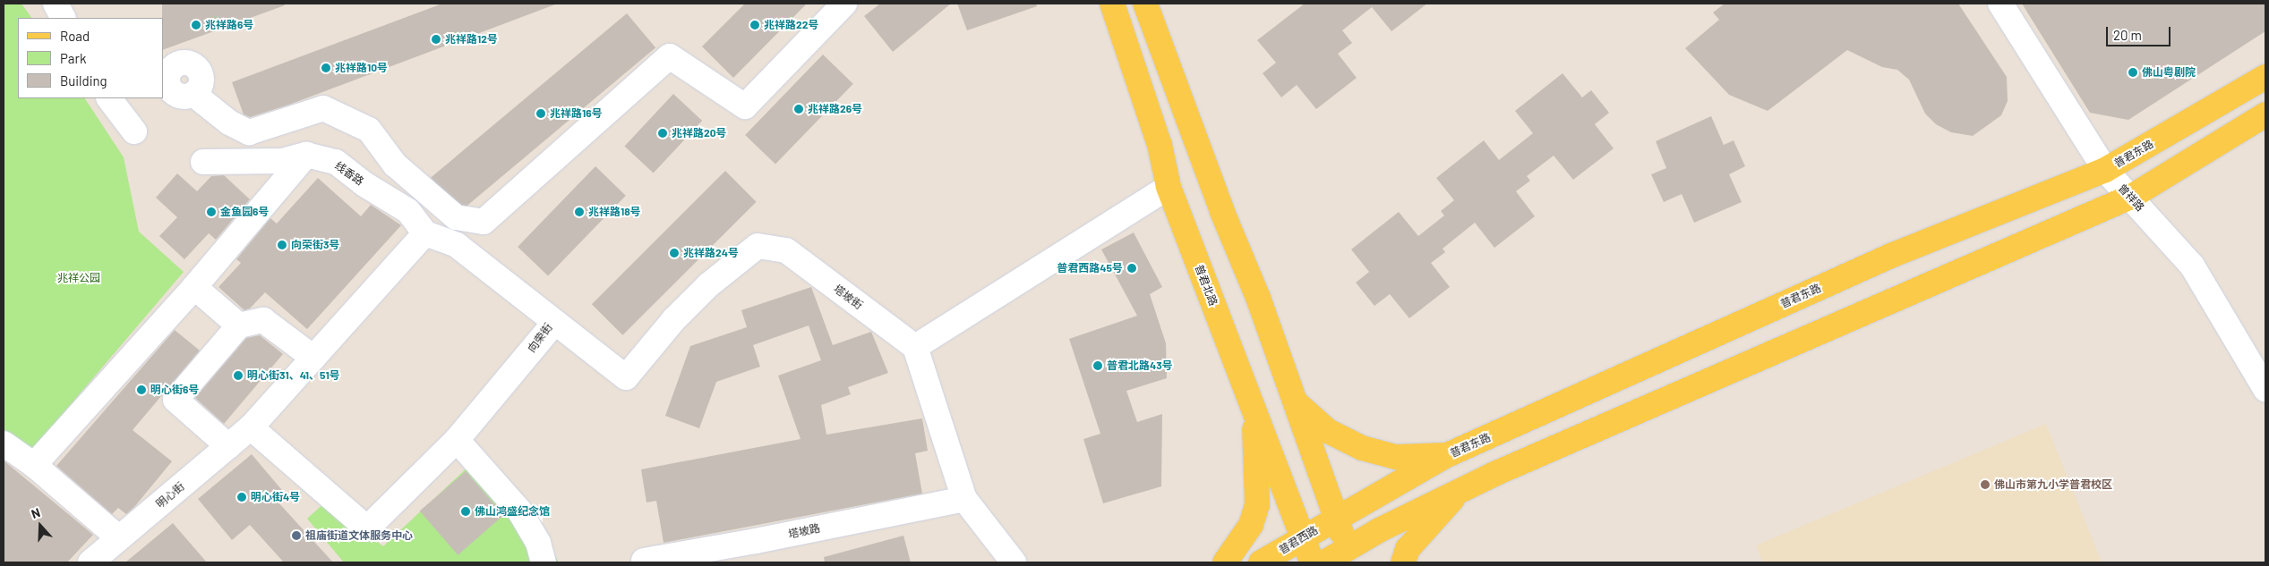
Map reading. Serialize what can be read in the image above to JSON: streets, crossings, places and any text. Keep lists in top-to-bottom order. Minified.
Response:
{"streets":{"main road":["普君东路","普君北路","普君西路"],"street":["线香路","曾祥路","塔坡街","向荣街","明心街","塔坡路"]},"crossings":[["普君东路","曾祥路"],["普君东路","普君西路"],["线香路","向荣街"],["普君北路","普君西路"],["塔坡街","向荣街"],["向荣街","明心街"]],"parks":["兆祥公园"],"places":["兆祥路6号","兆祥路22号","兆祥路12号","兆祥路10号","佛山粤剧院","兆祥路26号","兆祥路16号","兆祥路20号","金鱼园6号","兆祥路18号","向荣街3号","兆祥路24号","普君西路45号","普君北路43号","明心街31、41、51号","明心街6号","佛山市第九小学普君校区","明心街4号","佛山鸿盛纪念馆","祖庙街道文体服务中心"],"legend":["Road","Park","Building"],"scale_bar":"20 m","north":"top"}
